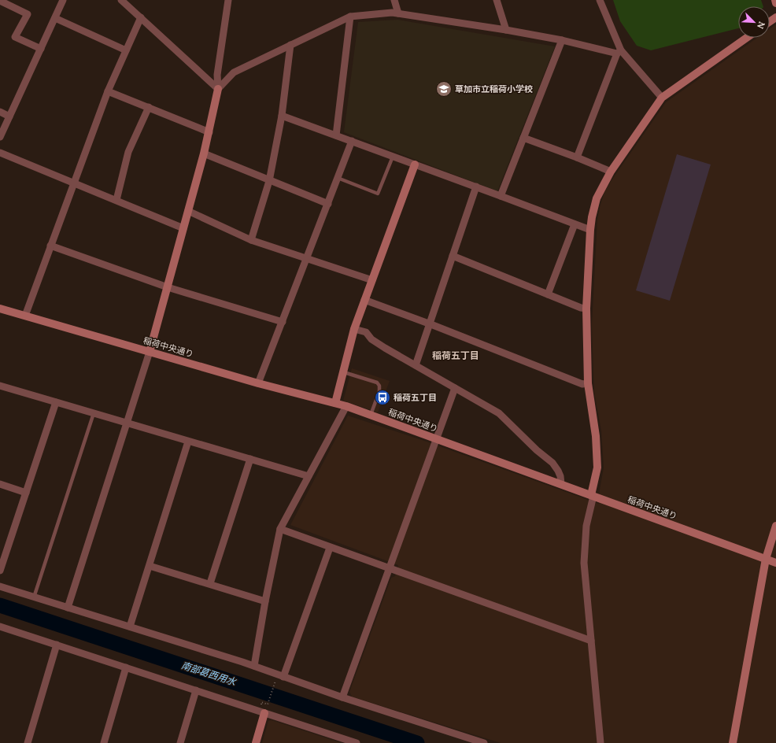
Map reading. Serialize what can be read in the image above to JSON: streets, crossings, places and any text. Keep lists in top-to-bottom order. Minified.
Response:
{"streets":{"street":["稲荷中央通り"]},"districts":["稲荷五丁目"],"water":["南部葛西用水"],"places":{"school or university":["草加市立稲荷小学校"],"bus stop":["稲荷五丁目"]},"north":"bottom right"}
